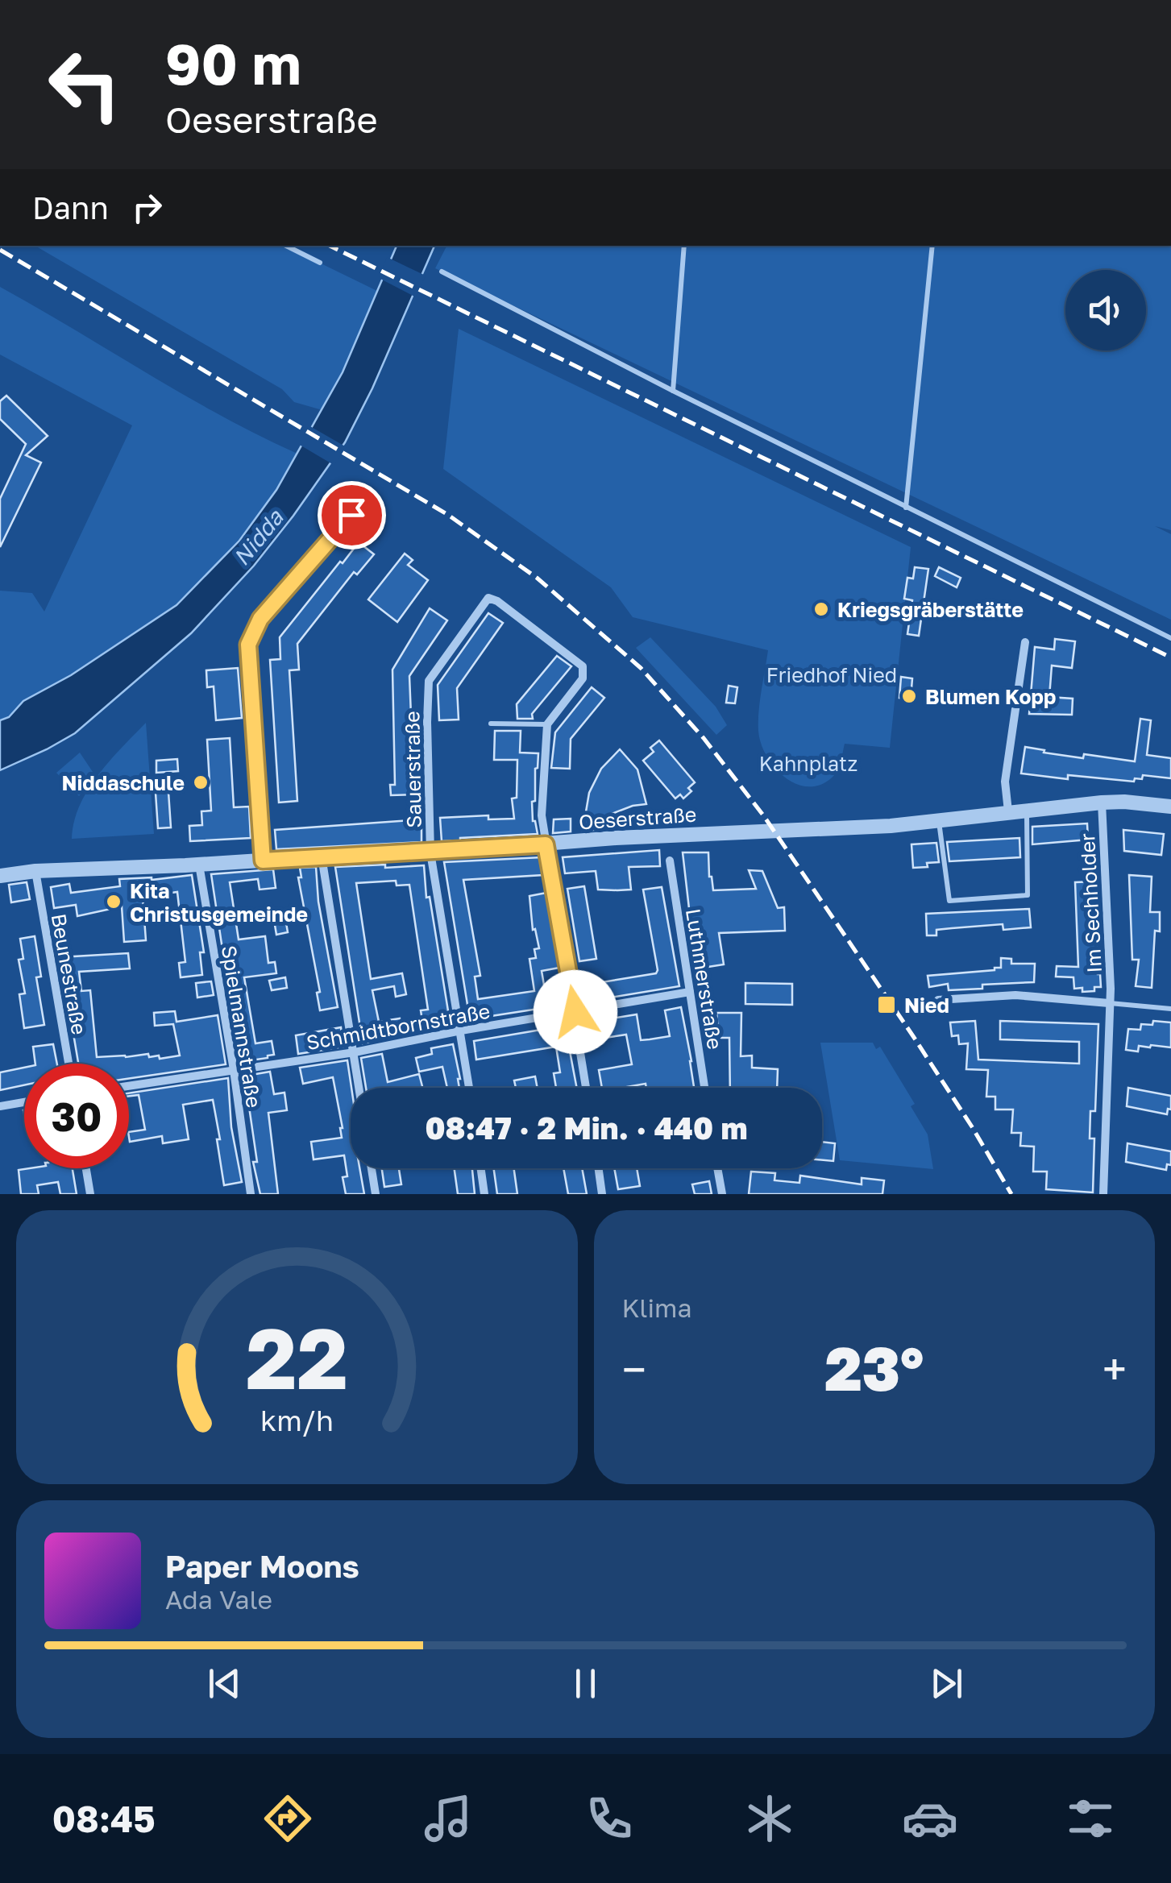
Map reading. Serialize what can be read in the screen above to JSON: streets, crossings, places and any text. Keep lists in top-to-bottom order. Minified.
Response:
{"streets":{"street":["Sauerstraße","Oeserstraße","Im Sechholder","Beunestraße","Luthmerstraße","Spielmannstraße","Schmidtbornstraße"]},"crossings":[["Sauerstraße","Oeserstraße"],["Sauerstraße","Schmidtbornstraße"],["Oeserstraße","Im Sechholder"],["Oeserstraße","Beunestraße"],["Oeserstraße","Spielmannstraße"],["Luthmerstraße","Schmidtbornstraße"],["Spielmannstraße","Schmidtbornstraße"]],"water":["Nidda"],"parks":["Friedhof Nied","Kahnplatz"],"places":{"other":["Kriegsgräberstätte","Blumen Kopp","Niddaschule","Kita Christusgemeinde"],"transit":["Nied"]},"page":{"turn":["90 m","Oeserstraße"],"then":"Dann","limit":"30","trip":"08:47 · 2 Min. · 440 m","tile":"Klima","heat":["−","23°","+"],"song":["Paper Moons","Ada Vale"],"tabs":"08:45","gauge":["22","km/h"]}}
